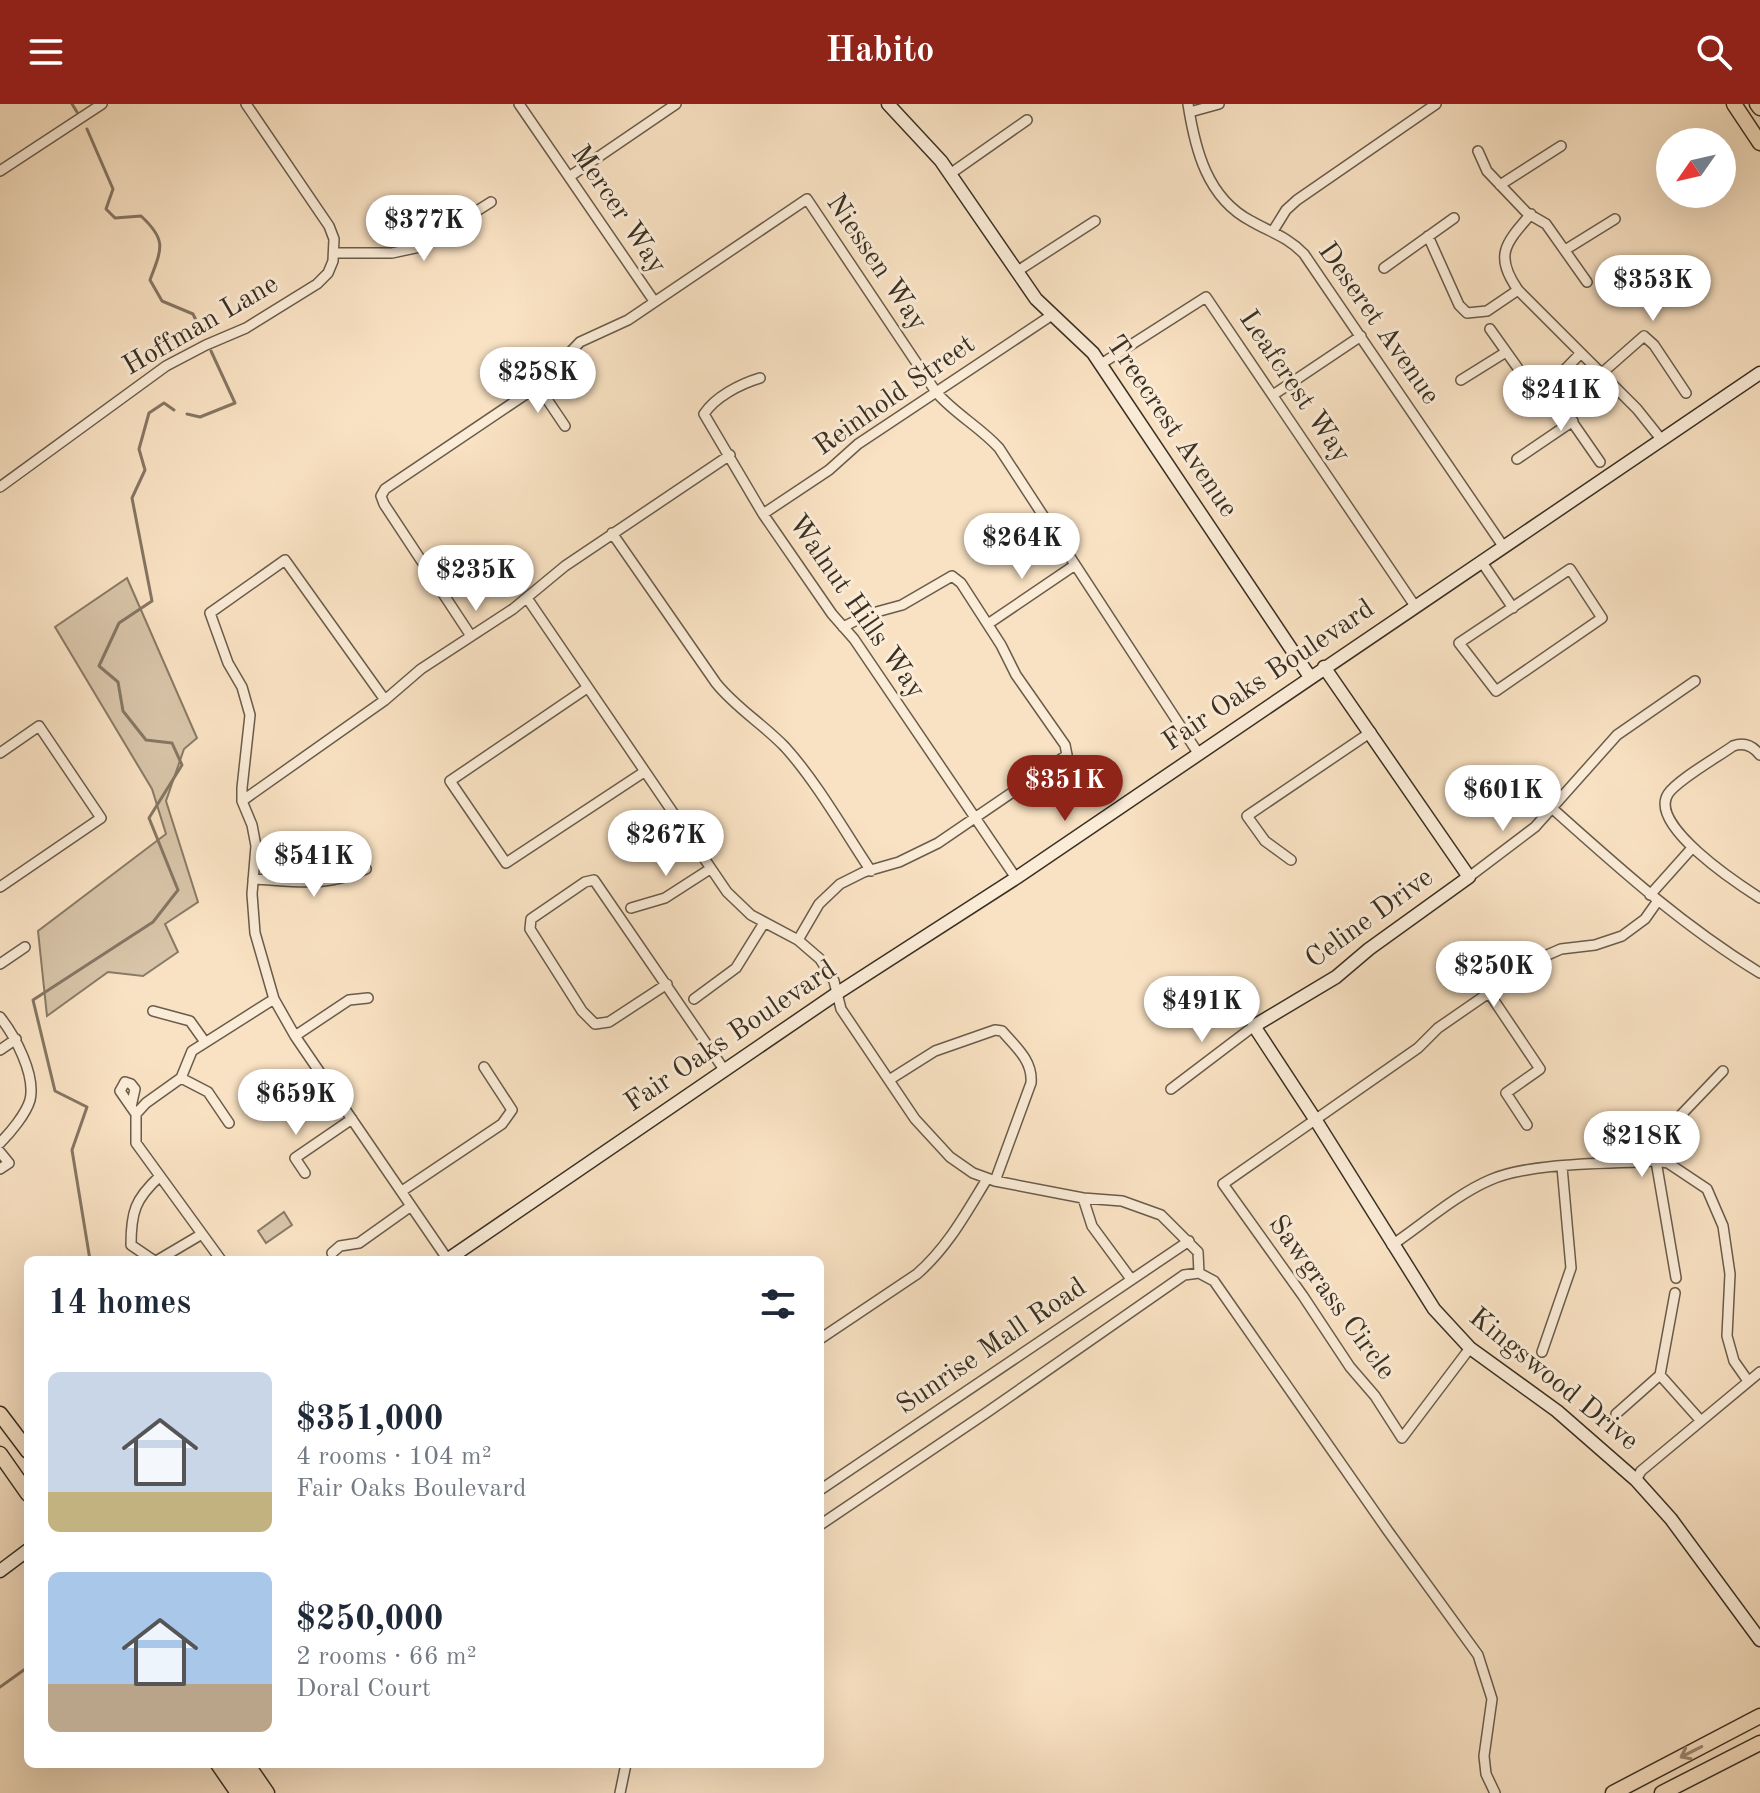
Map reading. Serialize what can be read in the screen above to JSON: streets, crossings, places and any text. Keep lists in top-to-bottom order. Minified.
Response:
{"streets":{"street":["Mercer Way","Niessen Way","Deseret Avenue","Hoffman Lane","Leafcrest Way","Reinhold Street","Treecrest Avenue","Walnut Hills Way","Fair Oaks Boulevard","Celine Drive","Sawgrass Circle","Sunrise Mall Road","Kingswood Drive"]},"crossings":[["Mercer Way","Niessen Way"],["Niessen Way","Reinhold Street"],["Niessen Way","Fair Oaks Boulevard"],["Deseret Avenue","Fair Oaks Boulevard"],["Leafcrest Way","Treecrest Avenue"],["Leafcrest Way","Fair Oaks Boulevard"],["Reinhold Street","Treecrest Avenue"],["Reinhold Street","Walnut Hills Way"],["Treecrest Avenue","Fair Oaks Boulevard"],["Walnut Hills Way","Fair Oaks Boulevard"],["Celine Drive","Kingswood Drive"],["Sawgrass Circle","Kingswood Drive"]],"north":"bottom left","page":{"header":"Habito","price":["$377K","$353K","$258K","$241K","$264K","$235K","$351K","$601K","$267K","$541K","$250K","$491K","$659K","$218K"],"heading":"14 homes","list":[{"name":"$351,000","note":"4 rooms · 104 m² · Fair Oaks Boulevard"},{"name":"$250,000","note":"2 rooms · 66 m² · Doral Court"}]}}
